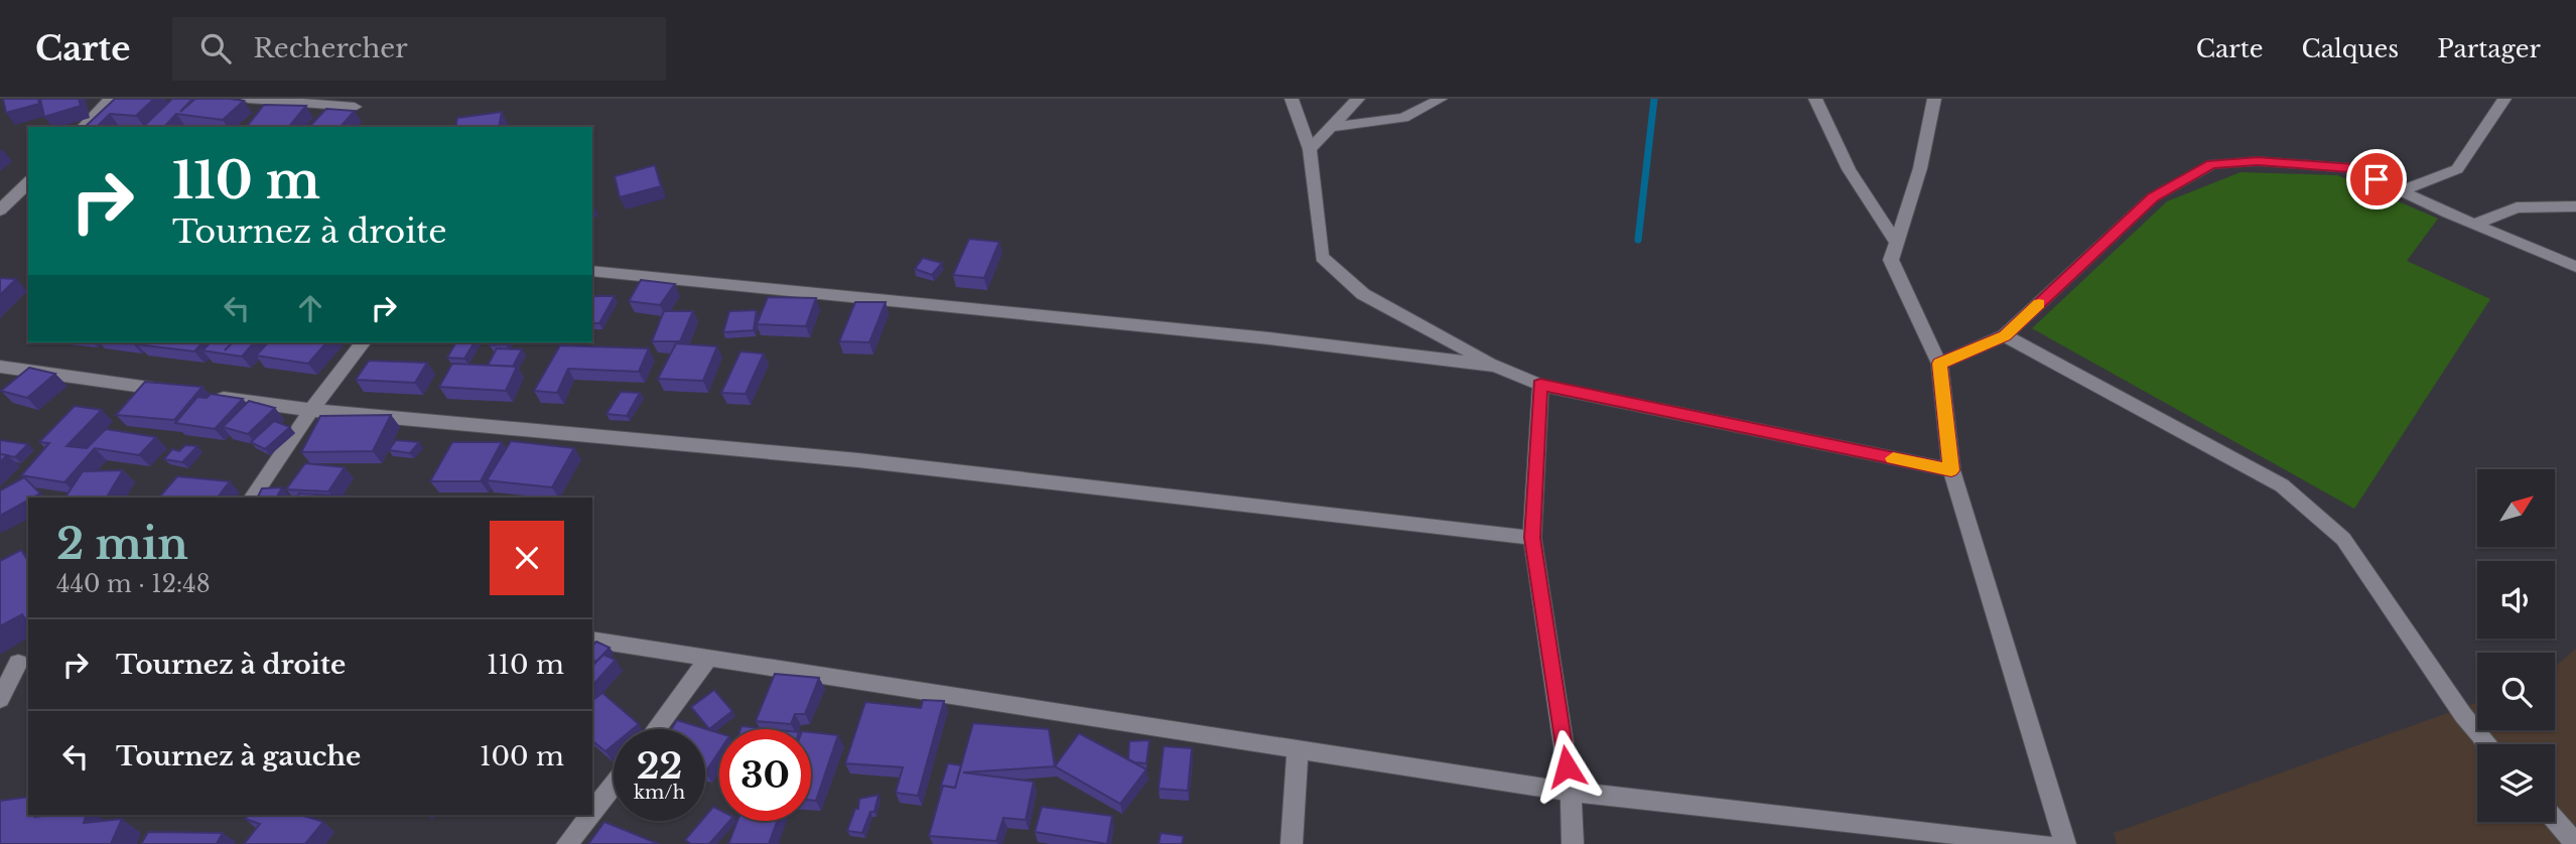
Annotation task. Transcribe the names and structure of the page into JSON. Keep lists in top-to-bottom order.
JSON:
{
  "north": "top right",
  "page": {
    "header": "Carte",
    "search": "Rechercher",
    "nav": ["Carte", "Calques", "Partager"],
    "turn": ["110 m", "Tournez à droite"],
    "heading": ["2 min", "440 m · 12:48"],
    "list": [
      {
        "name": "Tournez à droite",
        "value": "110 m"
      },
      {
        "name": "Tournez à gauche",
        "value": "100 m"
      }
    ],
    "speed": "22 km/h",
    "limit": "30"
  }
}
